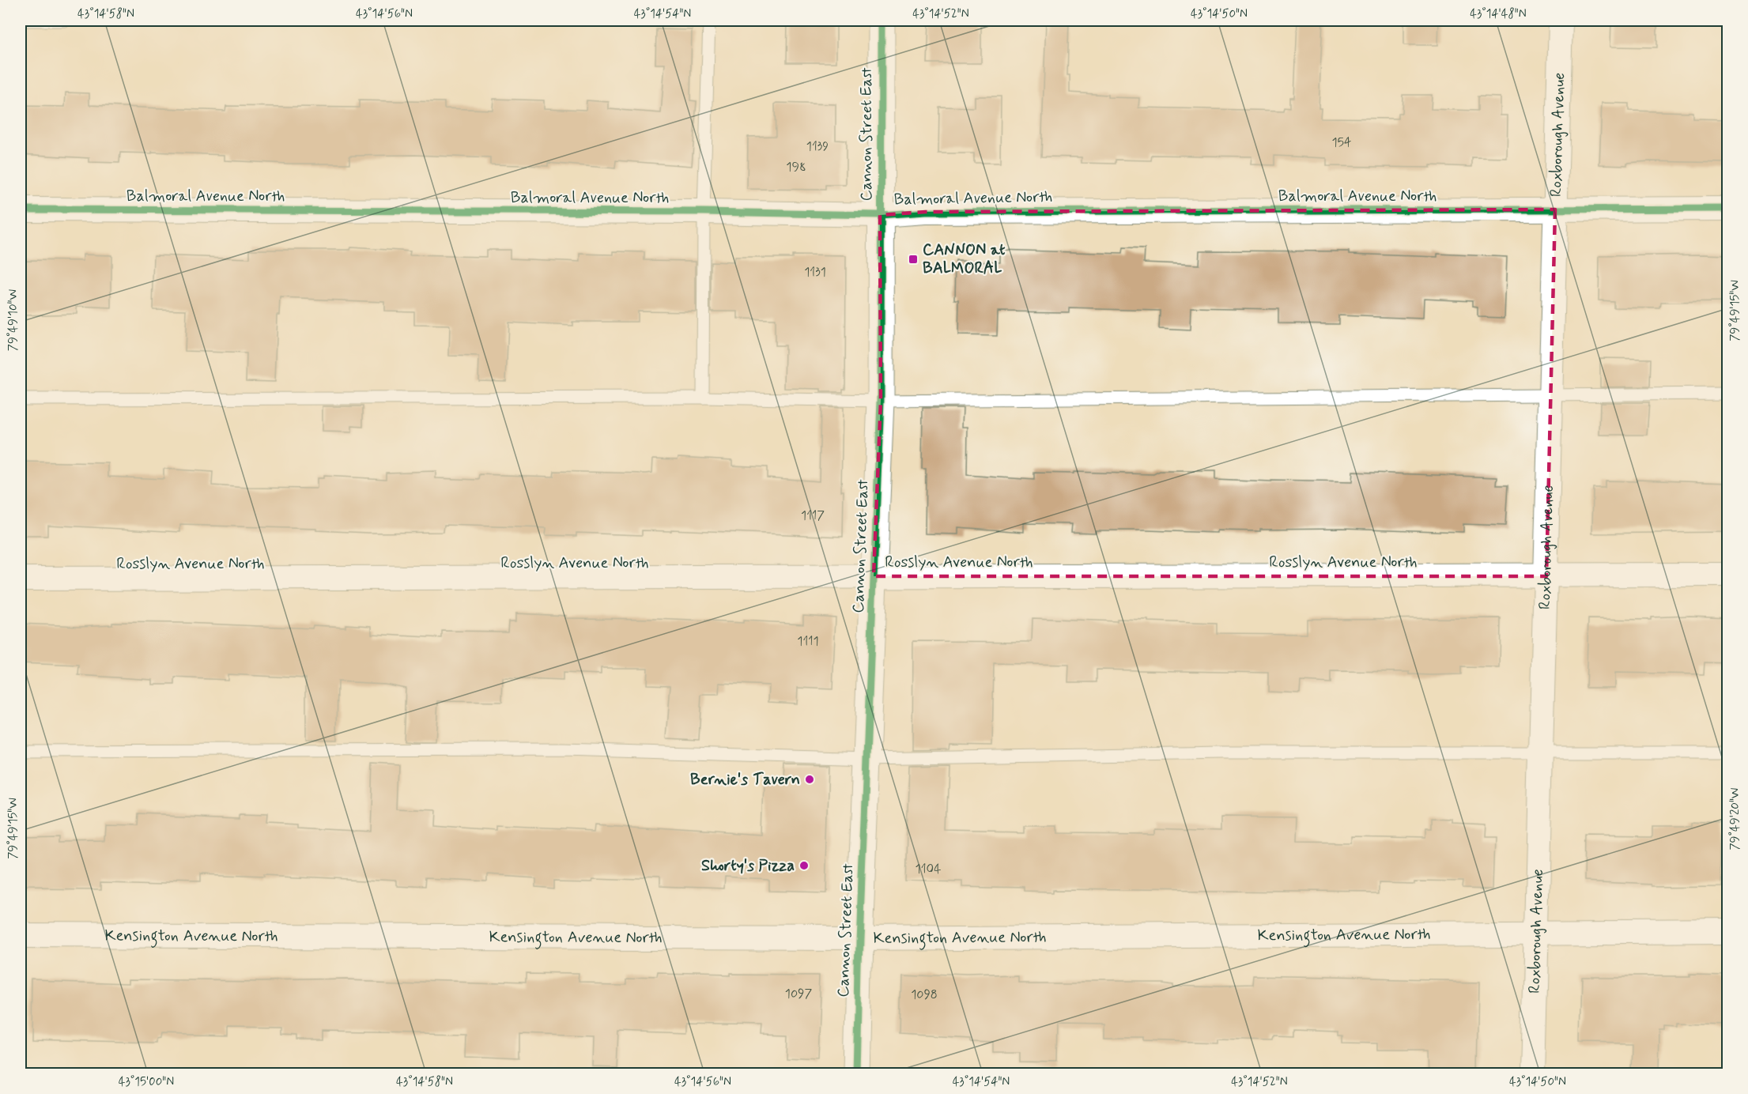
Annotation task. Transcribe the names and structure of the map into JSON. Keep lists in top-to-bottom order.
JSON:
{
  "streets": {
    "main road": ["Cannon Street East"],
    "street": [
      "Roxborough Avenue",
      "Balmoral Avenue North",
      "Rosslyn Avenue North",
      "Kensington Avenue North"
    ]
  },
  "crossings": [
    ["Cannon Street East", "Balmoral Avenue North"],
    ["Cannon Street East", "Rosslyn Avenue North"],
    ["Cannon Street East", "Kensington Avenue North"],
    ["Roxborough Avenue", "Balmoral Avenue North"],
    ["Roxborough Avenue", "Rosslyn Avenue North"],
    ["Roxborough Avenue", "Kensington Avenue North"]
  ],
  "places": {
    "transit": ["CANNON at BALMORAL"],
    "other": ["Bernie's Tavern", "Shorty's Pizza"]
  },
  "house_numbers": [
    "154",
    "1139",
    "198",
    "1131",
    "1117",
    "1111",
    "1104",
    "1097",
    "1098"
  ],
  "coordinates": [
    "43°14'58\"N",
    "43°14'56\"N",
    "43°14'54\"N",
    "43°14'52\"N",
    "43°14'50\"N",
    "43°14'48\"N",
    "79°49'15\"W",
    "79°49'10\"W",
    "79°49'20\"W",
    "43°15'00\"N"
  ]
}
